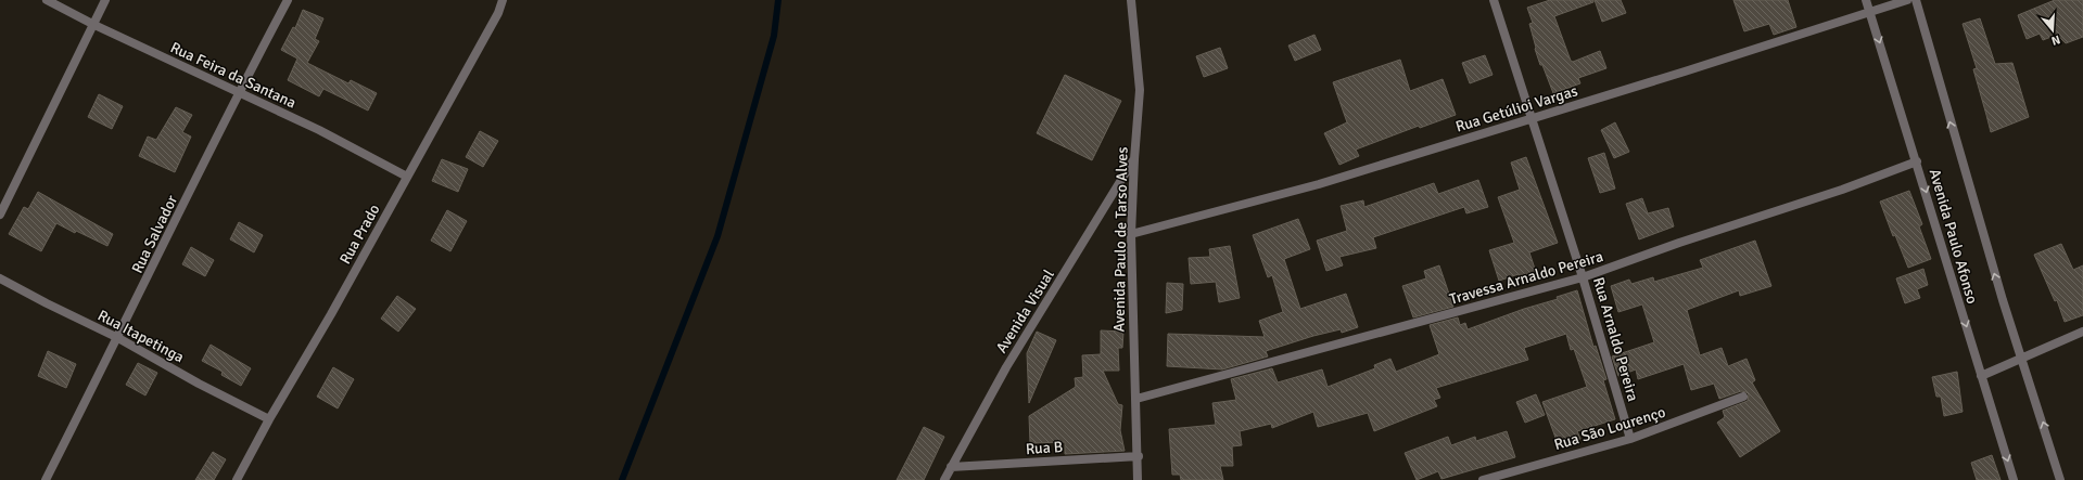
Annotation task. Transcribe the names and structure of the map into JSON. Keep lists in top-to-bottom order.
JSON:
{
  "streets": {
    "street": [
      "Rua Feira da Santana",
      "Rua Getúlioi Vargas",
      "Rua Salvador",
      "Rua Prado",
      "Avenida Paulo Afonso",
      "Avenida Paulo de Tarso Alves",
      "Travessa Arnaldo Pereira",
      "Avenida Visual",
      "Rua Itapetinga",
      "Rua Arnaldo Pereira",
      "Rua São Lourenço",
      "Rua B"
    ]
  },
  "crossings": [
    ["Rua Feira da Santana", "Rua Salvador"],
    ["Rua Feira da Santana", "Rua Prado"],
    ["Rua Getúlioi Vargas", "Avenida Paulo Afonso"],
    ["Rua Getúlioi Vargas", "Avenida Paulo de Tarso Alves"],
    ["Rua Getúlioi Vargas", "Rua Arnaldo Pereira"],
    ["Rua Salvador", "Rua Itapetinga"],
    ["Rua Prado", "Rua Itapetinga"],
    ["Avenida Paulo Afonso", "Travessa Arnaldo Pereira"],
    ["Avenida Paulo de Tarso Alves", "Travessa Arnaldo Pereira"],
    ["Avenida Paulo de Tarso Alves", "Avenida Visual"],
    ["Avenida Paulo de Tarso Alves", "Rua B"],
    ["Travessa Arnaldo Pereira", "Rua Arnaldo Pereira"],
    ["Avenida Visual", "Rua B"],
    ["Rua Arnaldo Pereira", "Rua São Lourenço"]
  ],
  "north": "bottom"
}
